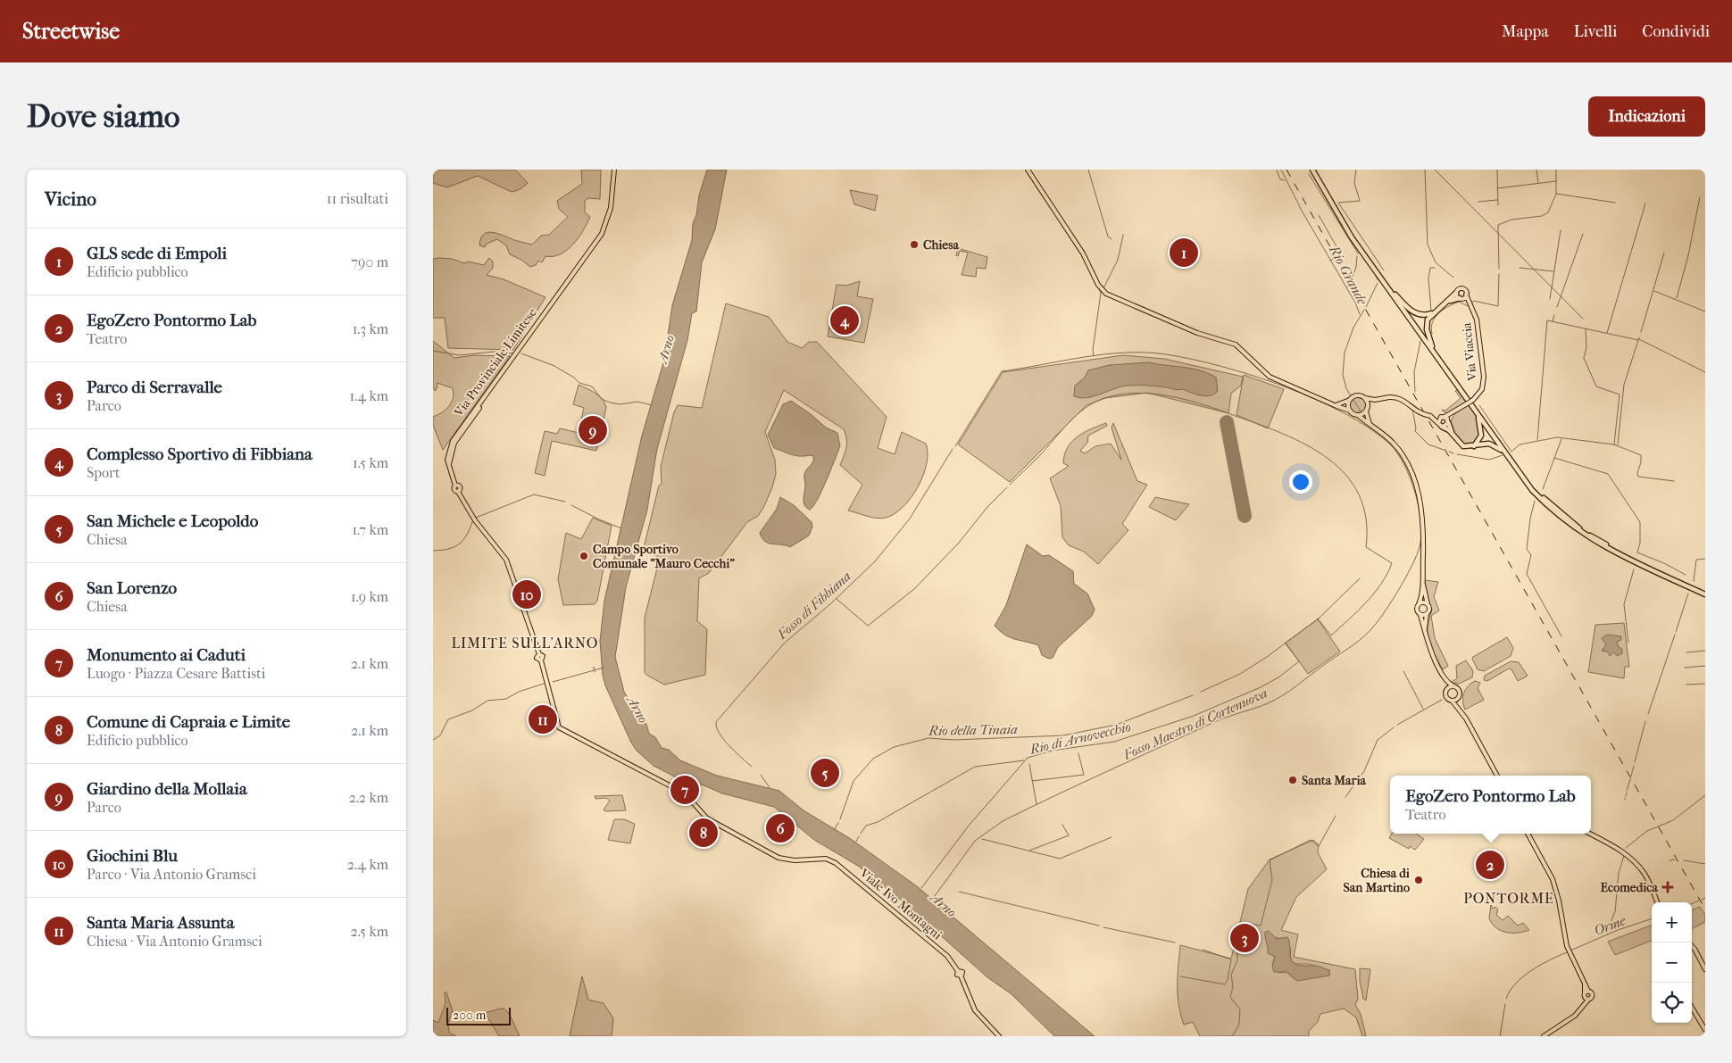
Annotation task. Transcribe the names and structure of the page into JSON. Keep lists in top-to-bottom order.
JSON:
{
  "streets": {
    "main road": ["Via Viaccia", "Via Provinciale Limitese", "Viale Ivo Montagni"]
  },
  "crossings": [
    ["Via Provinciale Limitese", "Viale Ivo Montagni"]
  ],
  "districts": ["LIMITE SULL'ARNO", "PONTORME"],
  "water": [
    "Rio Grande",
    "Arno",
    "Fosso di Fibbiana",
    "Fosso Maestro di Cortenuova",
    "Rio della Tinaia",
    "Rio di Arnovecchio",
    "Orme"
  ],
  "places": {
    "other": [
      "Chiesa",
      "Campo Sportivo Comunale \"Mauro Cecchi\"",
      "Santa Maria",
      "Chiesa di San Martino"
    ],
    "health": ["Ecomedica"]
  },
  "scale_bar": "200 m",
  "page": {
    "header": "Streetwise",
    "nav": ["Mappa", "Livelli", "Condividi"],
    "buttons": "Indicazioni",
    "title": "Dove siamo",
    "heading": ["Vicino", "11 risultati"],
    "list": [
      {
        "mark": "1",
        "name": "GLS sede di Empoli",
        "note": "Edificio pubblico",
        "value": "790 m"
      },
      {
        "mark": "2",
        "name": "EgoZero Pontormo Lab",
        "note": "Teatro",
        "value": "1.3 km"
      },
      {
        "mark": "3",
        "name": "Parco di Serravalle",
        "note": "Parco",
        "value": "1.4 km"
      },
      {
        "mark": "4",
        "name": "Complesso Sportivo di Fibbiana",
        "note": "Sport",
        "value": "1.5 km"
      },
      {
        "mark": "5",
        "name": "San Michele e Leopoldo",
        "note": "Chiesa",
        "value": "1.7 km"
      },
      {
        "mark": "6",
        "name": "San Lorenzo",
        "note": "Chiesa",
        "value": "1.9 km"
      },
      {
        "mark": "7",
        "name": "Monumento ai Caduti",
        "note": "Luogo · Piazza Cesare Battisti",
        "value": "2.1 km"
      },
      {
        "mark": "8",
        "name": "Comune di Capraia e Limite",
        "note": "Edificio pubblico",
        "value": "2.1 km"
      },
      {
        "mark": "9",
        "name": "Giardino della Mollaia",
        "note": "Parco",
        "value": "2.2 km"
      },
      {
        "mark": "10",
        "name": "Giochini Blu",
        "note": "Parco · Via Antonio Gramsci",
        "value": "2.4 km"
      },
      {
        "mark": "11",
        "name": "Santa Maria Assunta",
        "note": "Chiesa · Via Antonio Gramsci",
        "value": "2.5 km"
      }
    ],
    "pins": [
      "1",
      "4",
      "9",
      "10",
      "11",
      "5",
      "7",
      "6",
      "8",
      "2",
      "3"
    ],
    "popup": ["EgoZero Pontormo Lab", "Teatro"],
    "map_buttons": ["+", "−"],
    "scale": "200 m"
  }
}
